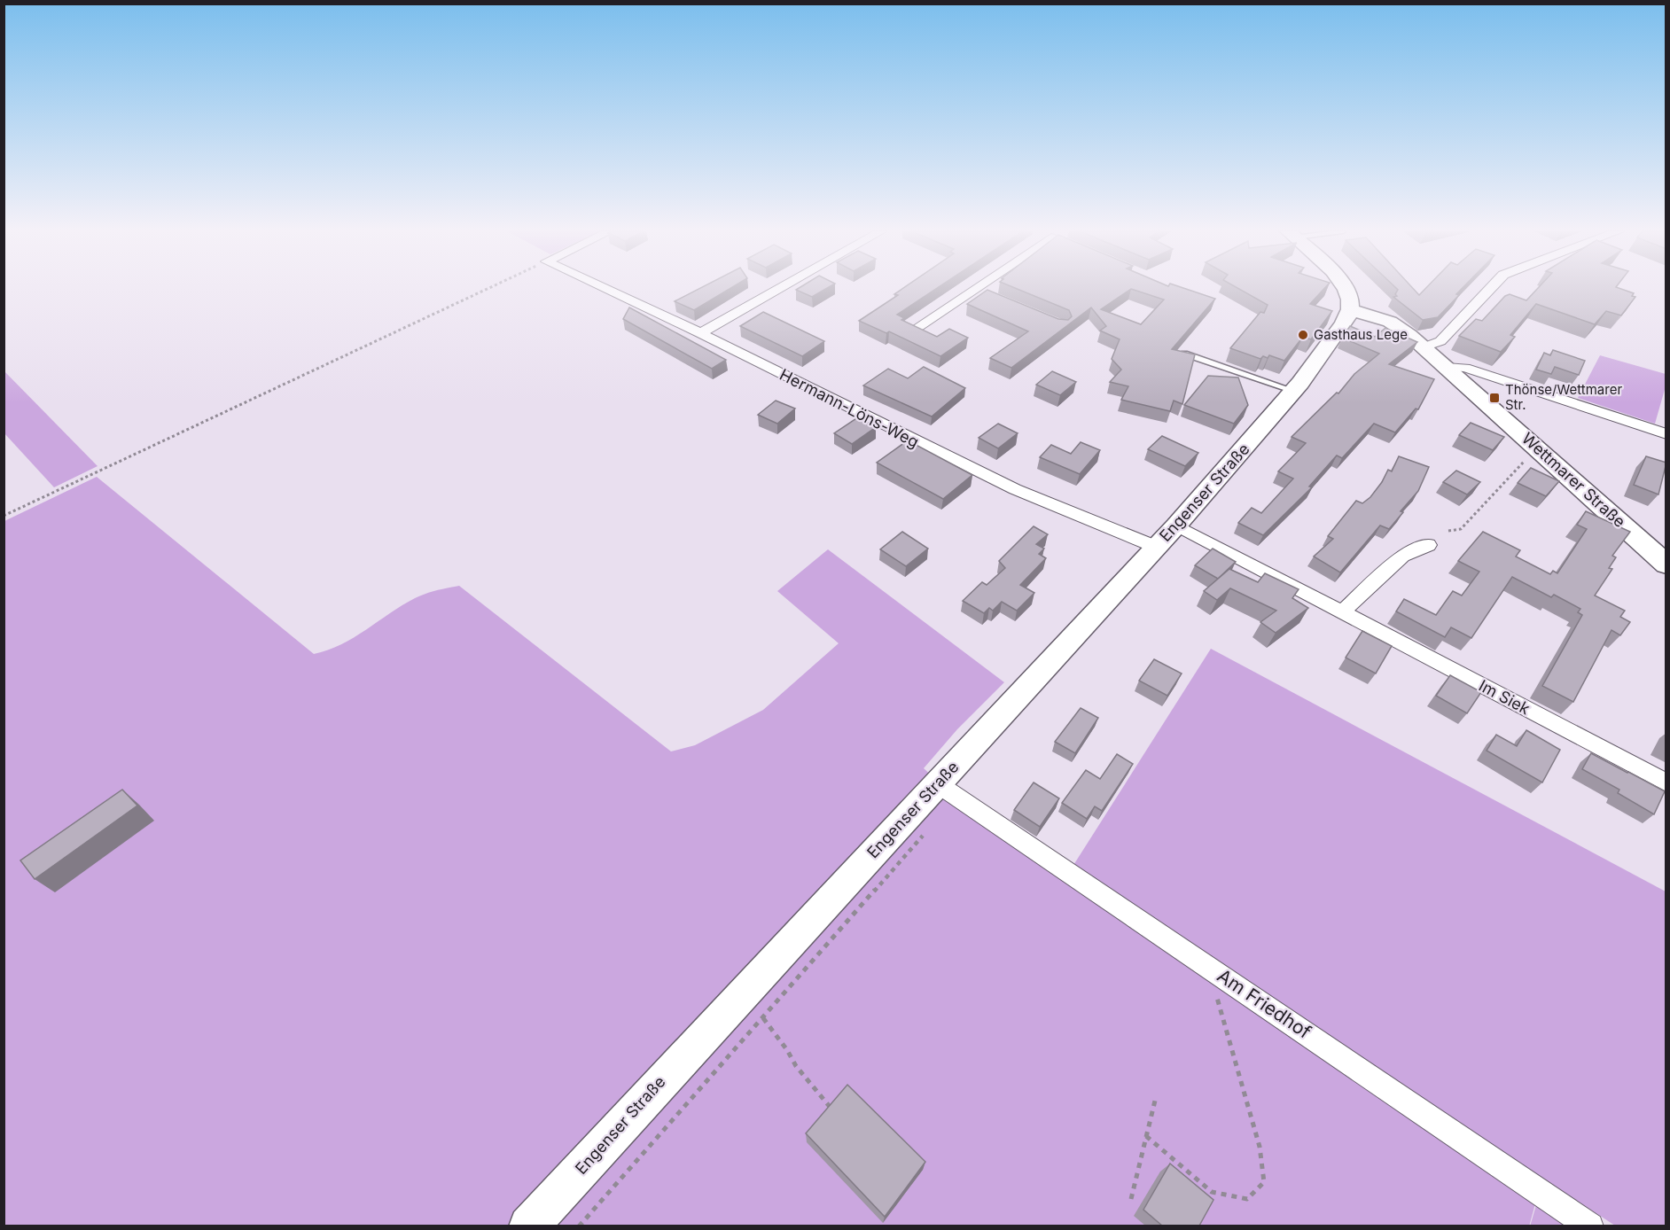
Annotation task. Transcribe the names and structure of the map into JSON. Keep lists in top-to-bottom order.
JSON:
{
  "streets": {
    "street": [
      "Hermann-Löns-Weg",
      "Wettmarer Straße",
      "Engenser Straße",
      "Im Siek",
      "Am Friedhof"
    ]
  },
  "crossings": [
    ["Hermann-Löns-Weg", "Engenser Straße"],
    ["Wettmarer Straße", "Engenser Straße"],
    ["Engenser Straße", "Im Siek"],
    ["Engenser Straße", "Am Friedhof"]
  ],
  "places": {
    "other": ["Gasthaus Lege"],
    "transit": ["Thönse/Wettmarer Str."]
  }
}
